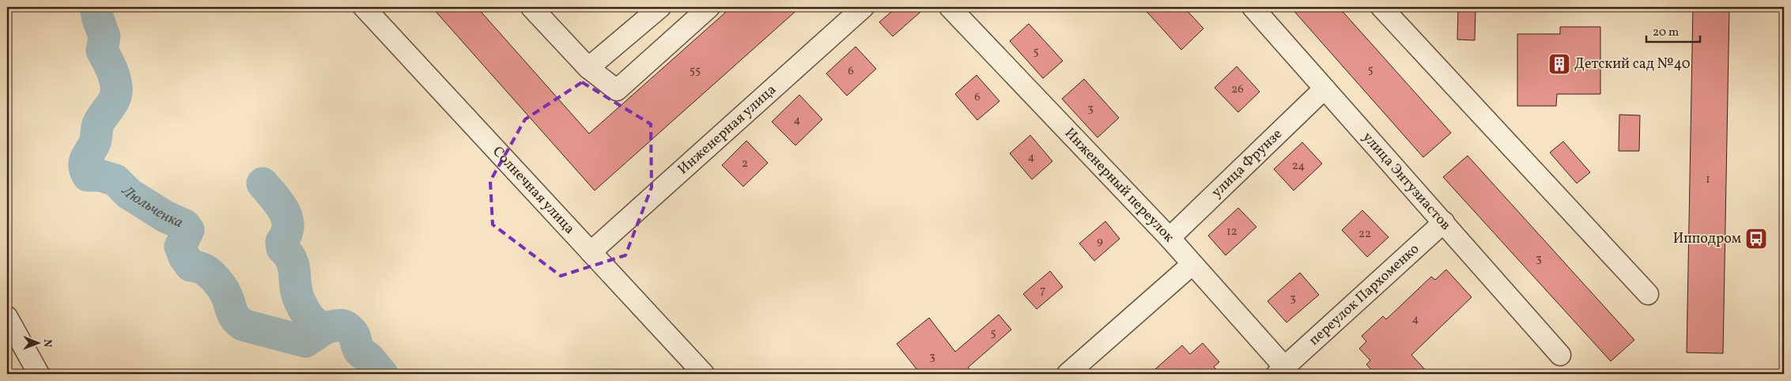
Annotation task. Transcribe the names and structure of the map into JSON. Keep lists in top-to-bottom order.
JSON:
{
  "streets": {
    "street": [
      "Инженерная улица",
      "улица Фрунзе",
      "улица Энтузиастов",
      "Инженерный переулок",
      "Солнечная улица",
      "переулок Пархоменко"
    ]
  },
  "crossings": [
    ["Инженерная улица", "Солнечная улица"],
    ["улица Фрунзе", "улица Энтузиастов"],
    ["улица Фрунзе", "Инженерный переулок"],
    ["улица Энтузиастов", "переулок Пархоменко"],
    ["Инженерный переулок", "переулок Пархоменко"]
  ],
  "water": ["Люльченка"],
  "places": {
    "building": ["Детский сад №40"],
    "bus stop": ["Ипподром"]
  },
  "house_numbers": [
    "5",
    "5",
    "55",
    "6",
    "26",
    "6",
    "3",
    "4",
    "4",
    "2",
    "24",
    "1",
    "12",
    "22",
    "9",
    "3",
    "7",
    "3",
    "4",
    "5",
    "3"
  ],
  "scale_bar": "20 m",
  "north": "right"
}
